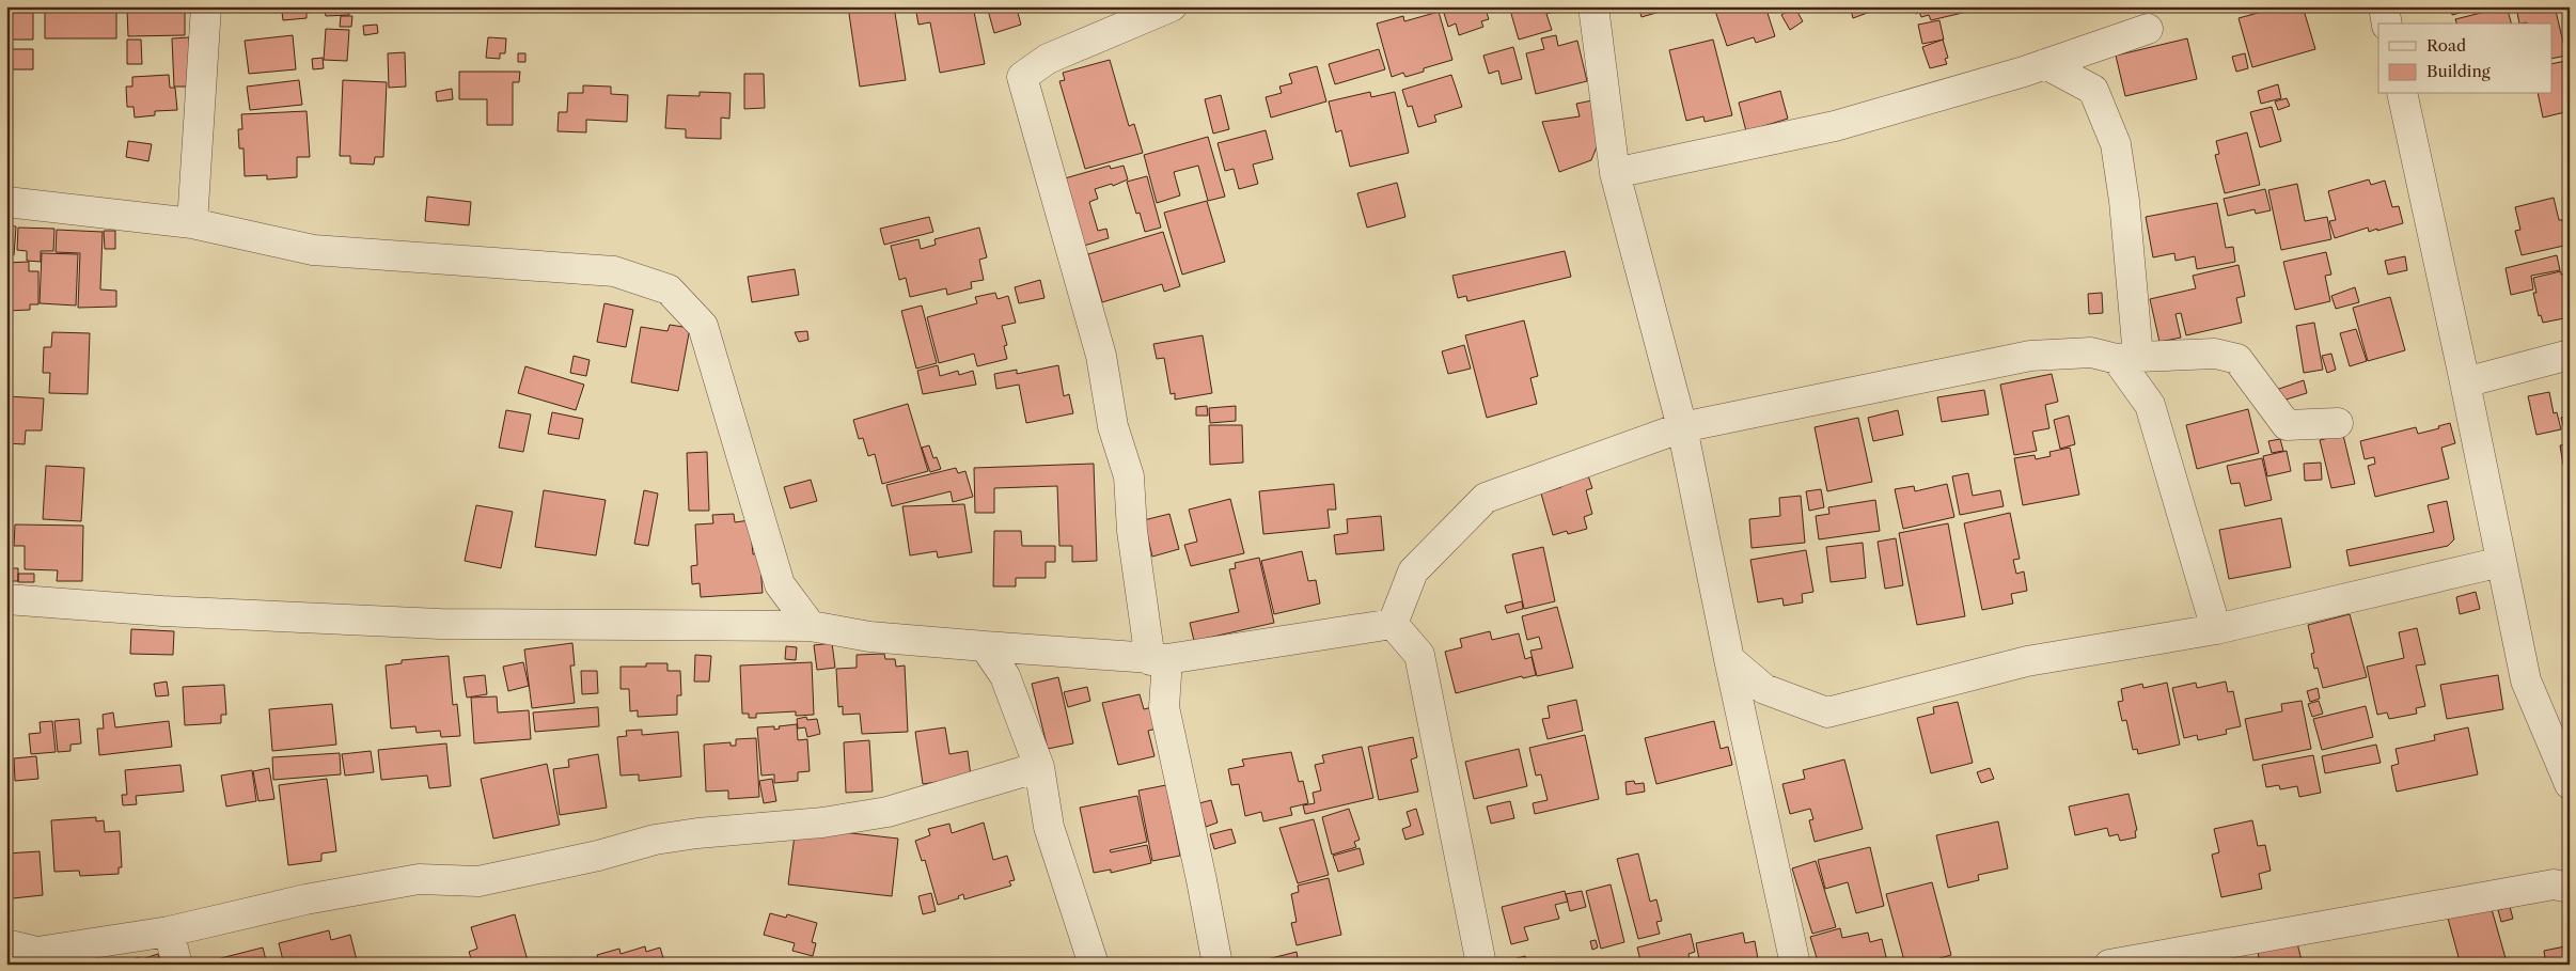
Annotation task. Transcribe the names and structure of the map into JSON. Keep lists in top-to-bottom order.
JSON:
{
  "legend": ["Road", "Building"]
}
